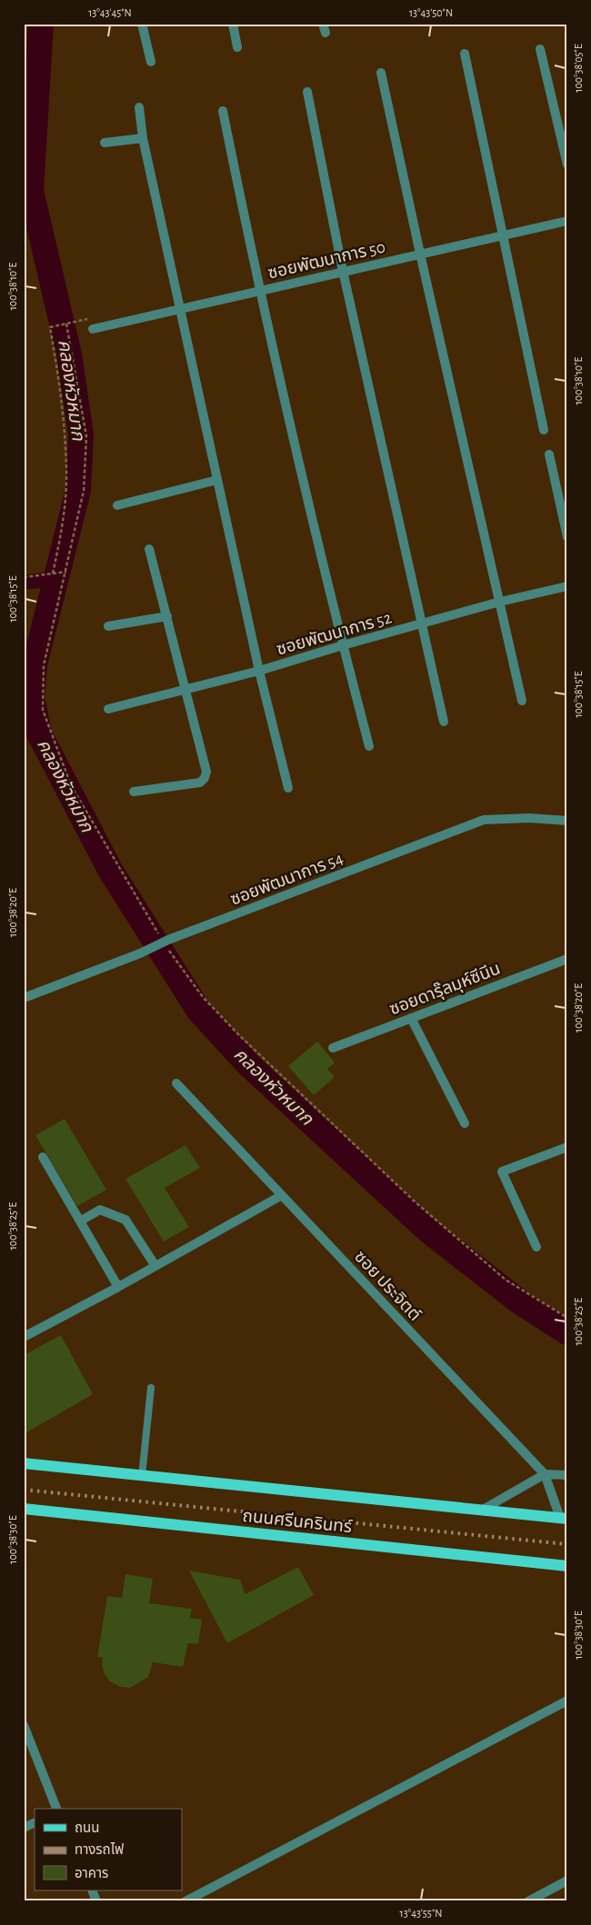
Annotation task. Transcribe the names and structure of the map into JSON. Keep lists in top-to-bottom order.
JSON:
{
  "streets": {
    "main road": ["ถนนศรีนครินทร์"],
    "street": [
      "ซอยพัฒนาการ 50",
      "ซอยพัฒนาการ 52",
      "ซอยพัฒนาการ 54",
      "ซอยดารุ๊ลมุห์ซีนีน",
      "ซอย ประจิตต์"
    ]
  },
  "crossings": [
    ["ซอย ประจิตต์", "ถนนศรีนครินทร์"]
  ],
  "water": ["คลองหัวหมาก"],
  "legend": ["ถนน", "ทางรถไฟ", "อาคาร"],
  "coordinates": [
    "13°43'45\"N",
    "13°43'50\"N",
    "100°38'05\"E",
    "100°38'10\"E",
    "100°38'15\"E",
    "100°38'20\"E",
    "100°38'25\"E",
    "100°38'30\"E",
    "13°43'55\"N"
  ]
}
